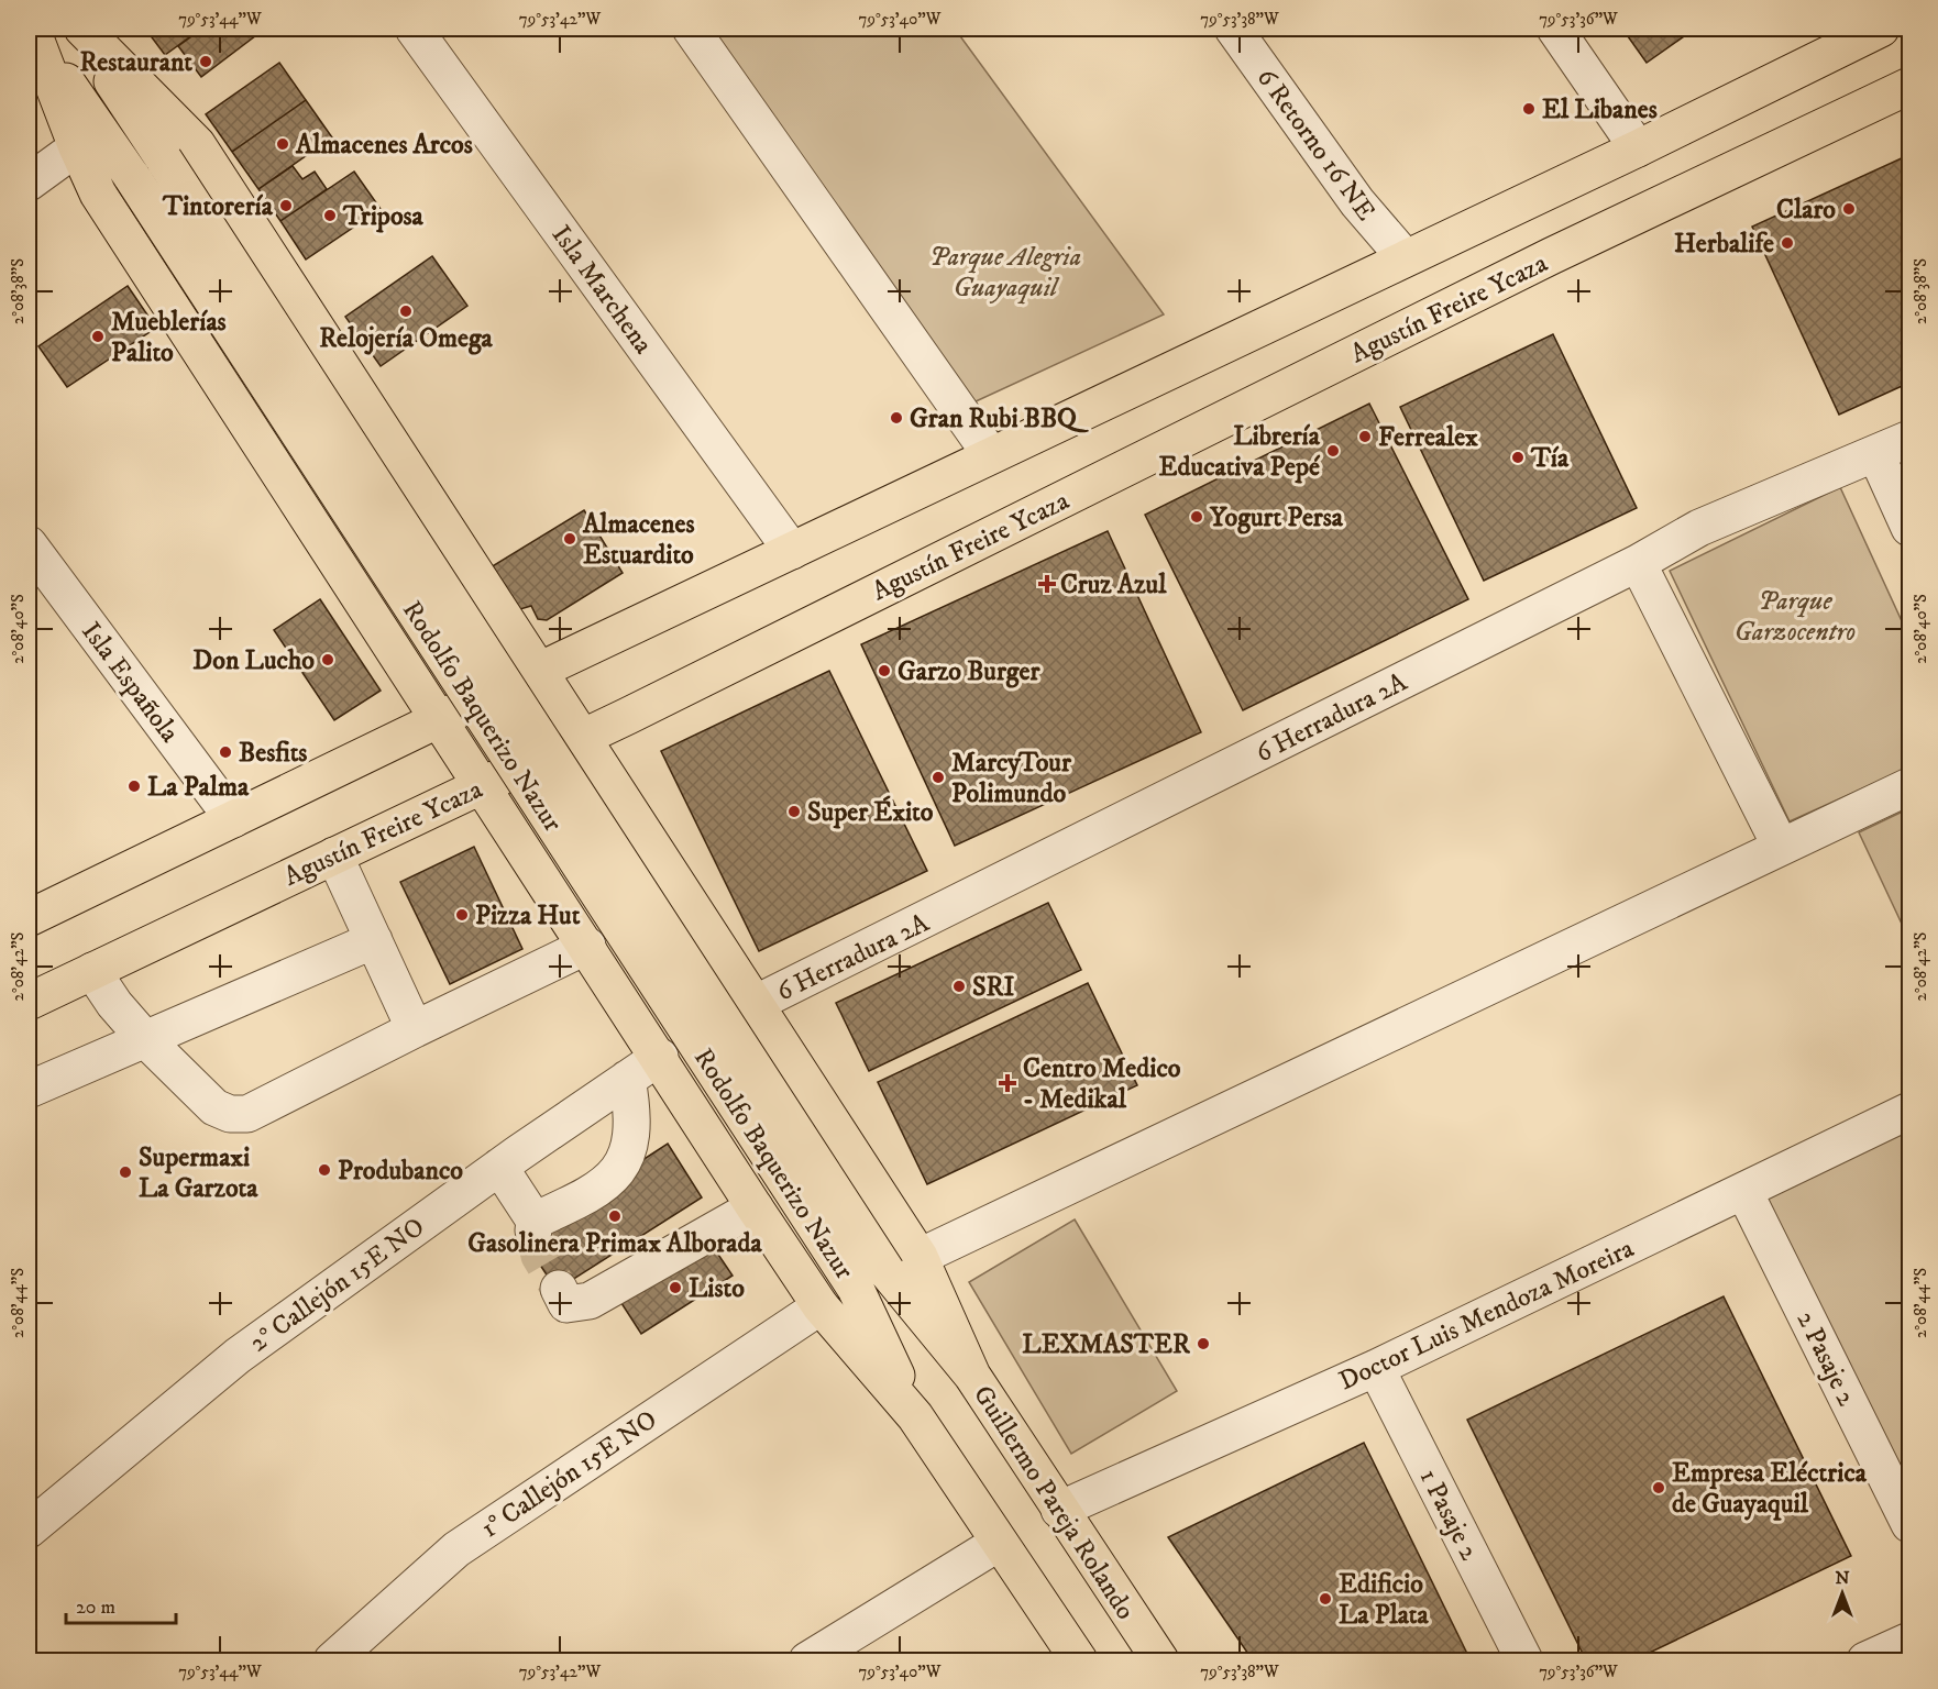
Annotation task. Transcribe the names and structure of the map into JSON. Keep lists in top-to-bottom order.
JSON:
{
  "streets": {
    "main road": ["Agustín Freire Ycaza", "Rodolfo Baquerizo Nazur", "Guillermo Pareja Rolando"],
    "street": [
      "6 Retorno 16 NE",
      "Isla Marchena",
      "Isla Española",
      "6 Herradura 2A",
      "2° Callejón 15E NO",
      "Doctor Luis Mendoza Moreira",
      "2 Pasaje 2",
      "1° Callejón 15E NO",
      "1 Pasaje 2"
    ]
  },
  "crossings": [
    ["Rodolfo Baquerizo Nazur", "Guillermo Pareja Rolando"],
    ["Doctor Luis Mendoza Moreira", "2 Pasaje 2"],
    ["Doctor Luis Mendoza Moreira", "Guillermo Pareja Rolando"],
    ["Doctor Luis Mendoza Moreira", "1 Pasaje 2"]
  ],
  "parks": ["Parque Alegria Guayaquil", "Parque Garzocentro"],
  "places": {
    "other": [
      "Restaurant",
      "El Libanes",
      "Almacenes Arcos",
      "Tintorería",
      "Claro",
      "Triposa",
      "Herbalife",
      "Relojería Omega",
      "Mueblerías Palito",
      "Gran Rubi BBQ",
      "Ferrealex",
      "Librería Educativa Pepé",
      "Tía",
      "Yogurt Persa",
      "Almacenes Estuardito",
      "Don Lucho",
      "Garzo Burger",
      "Besfits",
      "MarcyTour Polimundo",
      "La Palma",
      "Super Éxito",
      "Pizza Hut",
      "SRI",
      "Produbanco",
      "Supermaxi La Garzota",
      "Gasolinera Primax Alborada",
      "Listo",
      "LEXMASTER",
      "Empresa Eléctrica de Guayaquil",
      "Edificio La Plata"
    ],
    "health": ["Cruz Azul", "Centro Medico - Medikal"]
  },
  "scale_bar": "20 m",
  "north": "top",
  "coordinates": [
    "79°53'44\"W",
    "79°53'42\"W",
    "79°53'40\"W",
    "79°53'38\"W",
    "79°53'36\"W",
    "2°08'38\"S",
    "2°08'40\"S",
    "2°08'42\"S",
    "2°08'44\"S"
  ]
}
